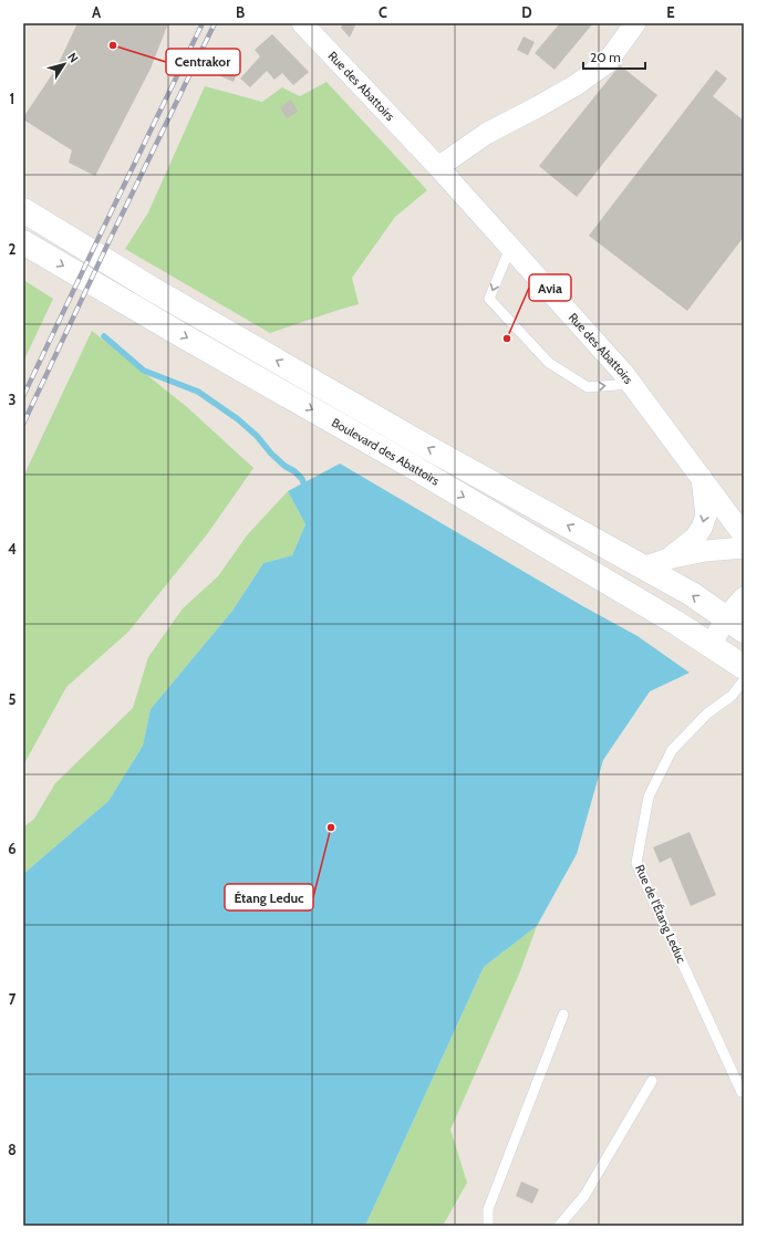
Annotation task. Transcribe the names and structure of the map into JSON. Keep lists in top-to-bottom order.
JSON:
{
  "streets": {
    "street": ["Rue des Abattoirs", "Boulevard des Abattoirs"],
    "lane": ["Rue de l'Étang Leduc"]
  },
  "places": ["Centrakor", "Avia", "Étang Leduc"],
  "scale_bar": "20 m",
  "north": "top right",
  "grid": {
    "columns": [
      "A",
      "B",
      "C",
      "D",
      "E"
    ],
    "rows": [
      "1",
      "2",
      "3",
      "4",
      "5",
      "6",
      "7",
      "8"
    ]
  }
}
